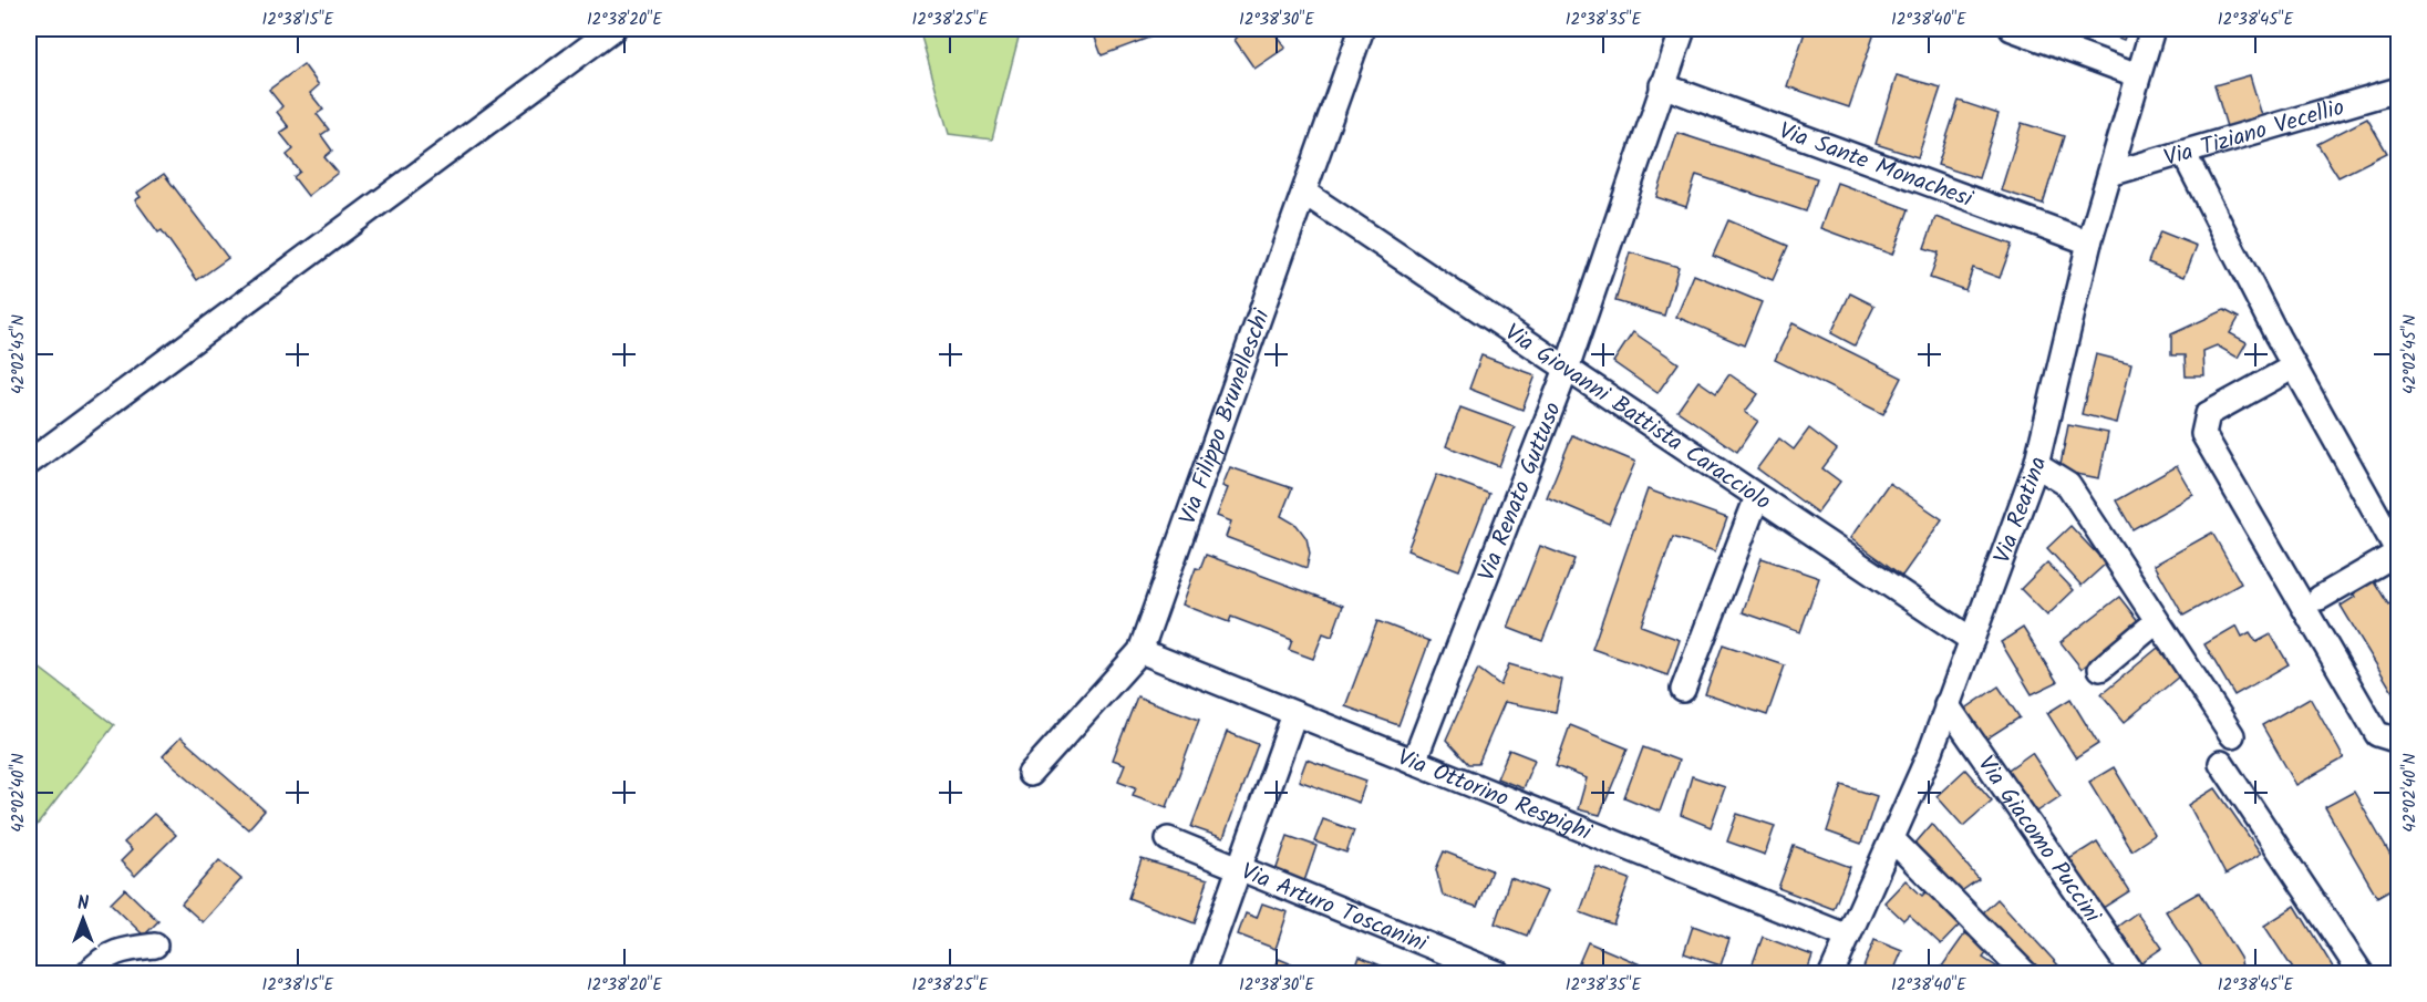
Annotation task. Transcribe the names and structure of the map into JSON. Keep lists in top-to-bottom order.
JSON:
{
  "streets": {
    "street": [
      "Via Tiziano Vecellio",
      "Via Sante Monachesi",
      "Via Filippo Brunelleschi",
      "Via Giovanni Battista Caracciolo",
      "Via Renato Guttuso",
      "Via Reatina",
      "Via Ottorino Respighi",
      "Via Giacomo Puccini",
      "Via Arturo Toscanini"
    ]
  },
  "crossings": [
    ["Via Tiziano Vecellio", "Via Reatina"],
    ["Via Sante Monachesi", "Via Renato Guttuso"],
    ["Via Sante Monachesi", "Via Reatina"],
    ["Via Filippo Brunelleschi", "Via Giovanni Battista Caracciolo"],
    ["Via Filippo Brunelleschi", "Via Ottorino Respighi"],
    ["Via Giovanni Battista Caracciolo", "Via Renato Guttuso"],
    ["Via Giovanni Battista Caracciolo", "Via Reatina"],
    ["Via Renato Guttuso", "Via Ottorino Respighi"],
    ["Via Reatina", "Via Ottorino Respighi"],
    ["Via Reatina", "Via Giacomo Puccini"]
  ],
  "north": "top",
  "coordinates": [
    "12°38'15\"E",
    "12°38'20\"E",
    "12°38'25\"E",
    "12°38'30\"E",
    "12°38'35\"E",
    "12°38'40\"E",
    "12°38'45\"E",
    "42°02'45\"N",
    "42°02'40\"N"
  ]
}
